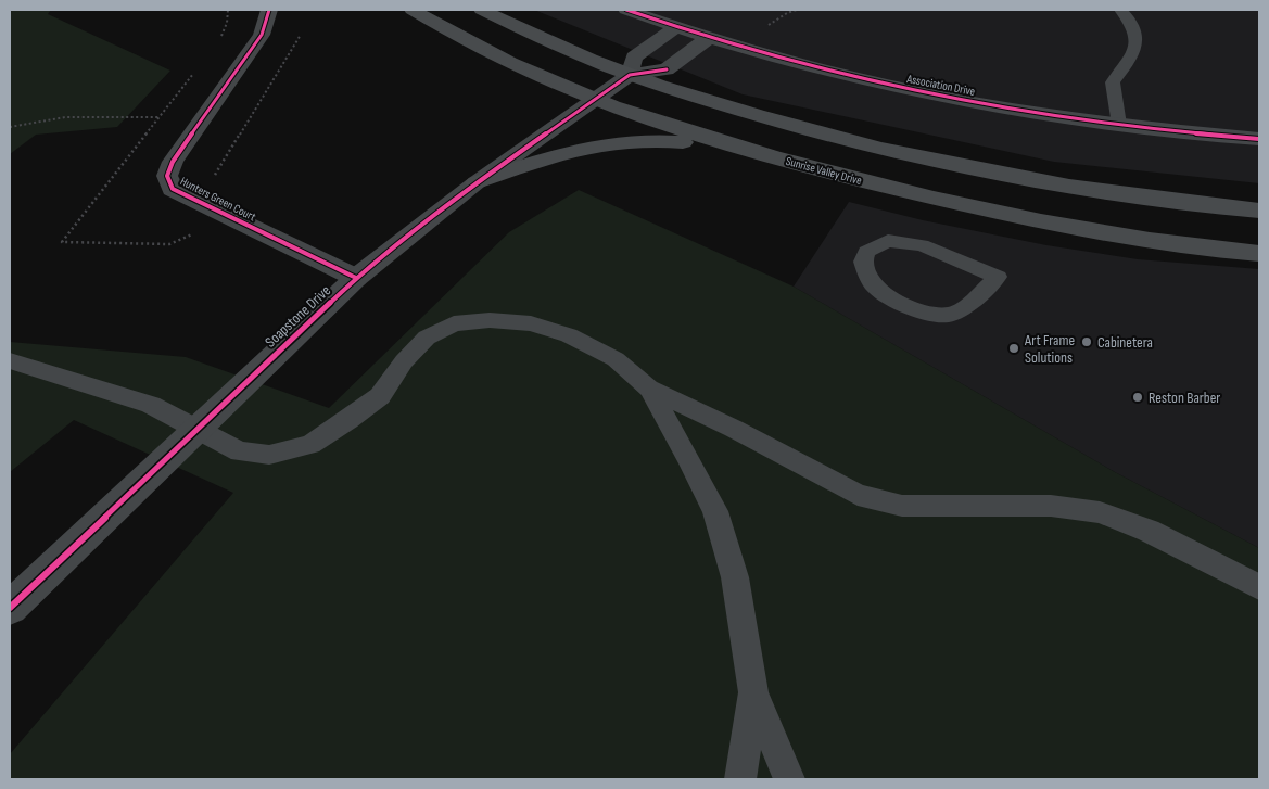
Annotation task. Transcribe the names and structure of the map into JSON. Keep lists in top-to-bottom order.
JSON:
{
  "streets": {
    "main road": ["Sunrise Valley Drive"],
    "street": ["Association Drive", "Hunters Green Court", "Soapstone Drive"]
  },
  "crossings": [
    ["Sunrise Valley Drive", "Soapstone Drive"],
    ["Hunters Green Court", "Soapstone Drive"]
  ],
  "places": ["Cabinetera", "Art Frame Solutions", "Reston Barber"]
}
